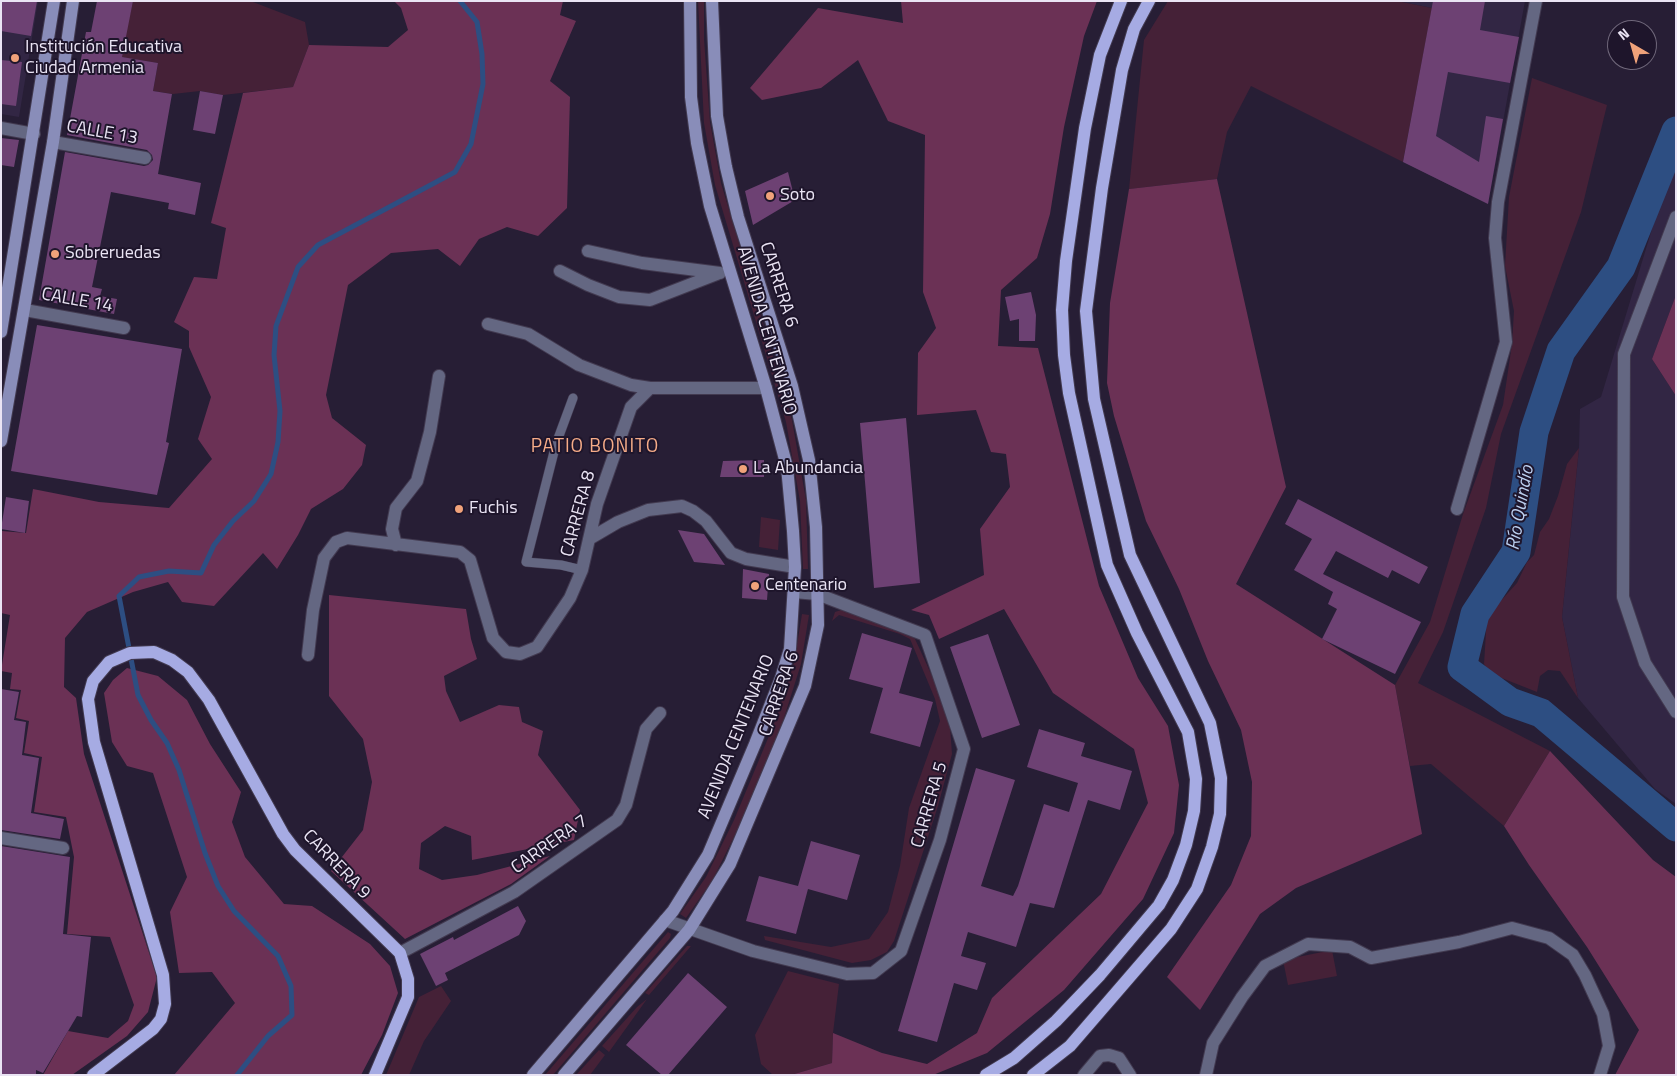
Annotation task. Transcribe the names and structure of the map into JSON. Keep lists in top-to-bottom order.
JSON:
{
  "streets": {
    "main road": ["CARRERA 6", "AVENIDA CENTENARIO", "CARRERA 9"],
    "street": [
      "CALLE 13",
      "CALLE 14",
      "CARRERA 8",
      "CARRERA 5",
      "CARRERA 7"
    ]
  },
  "crossings": [
    ["CARRERA 6", "CARRERA 5"],
    ["CARRERA 7", "CARRERA 9"]
  ],
  "districts": ["PATIO BONITO"],
  "water": ["Río Quindío"],
  "places": [
    "Institución Educativa Ciudad Armenia",
    "Soto",
    "Sobreruedas",
    "La Abundancia",
    "Fuchis",
    "Centenario"
  ],
  "north": "top left"
}
